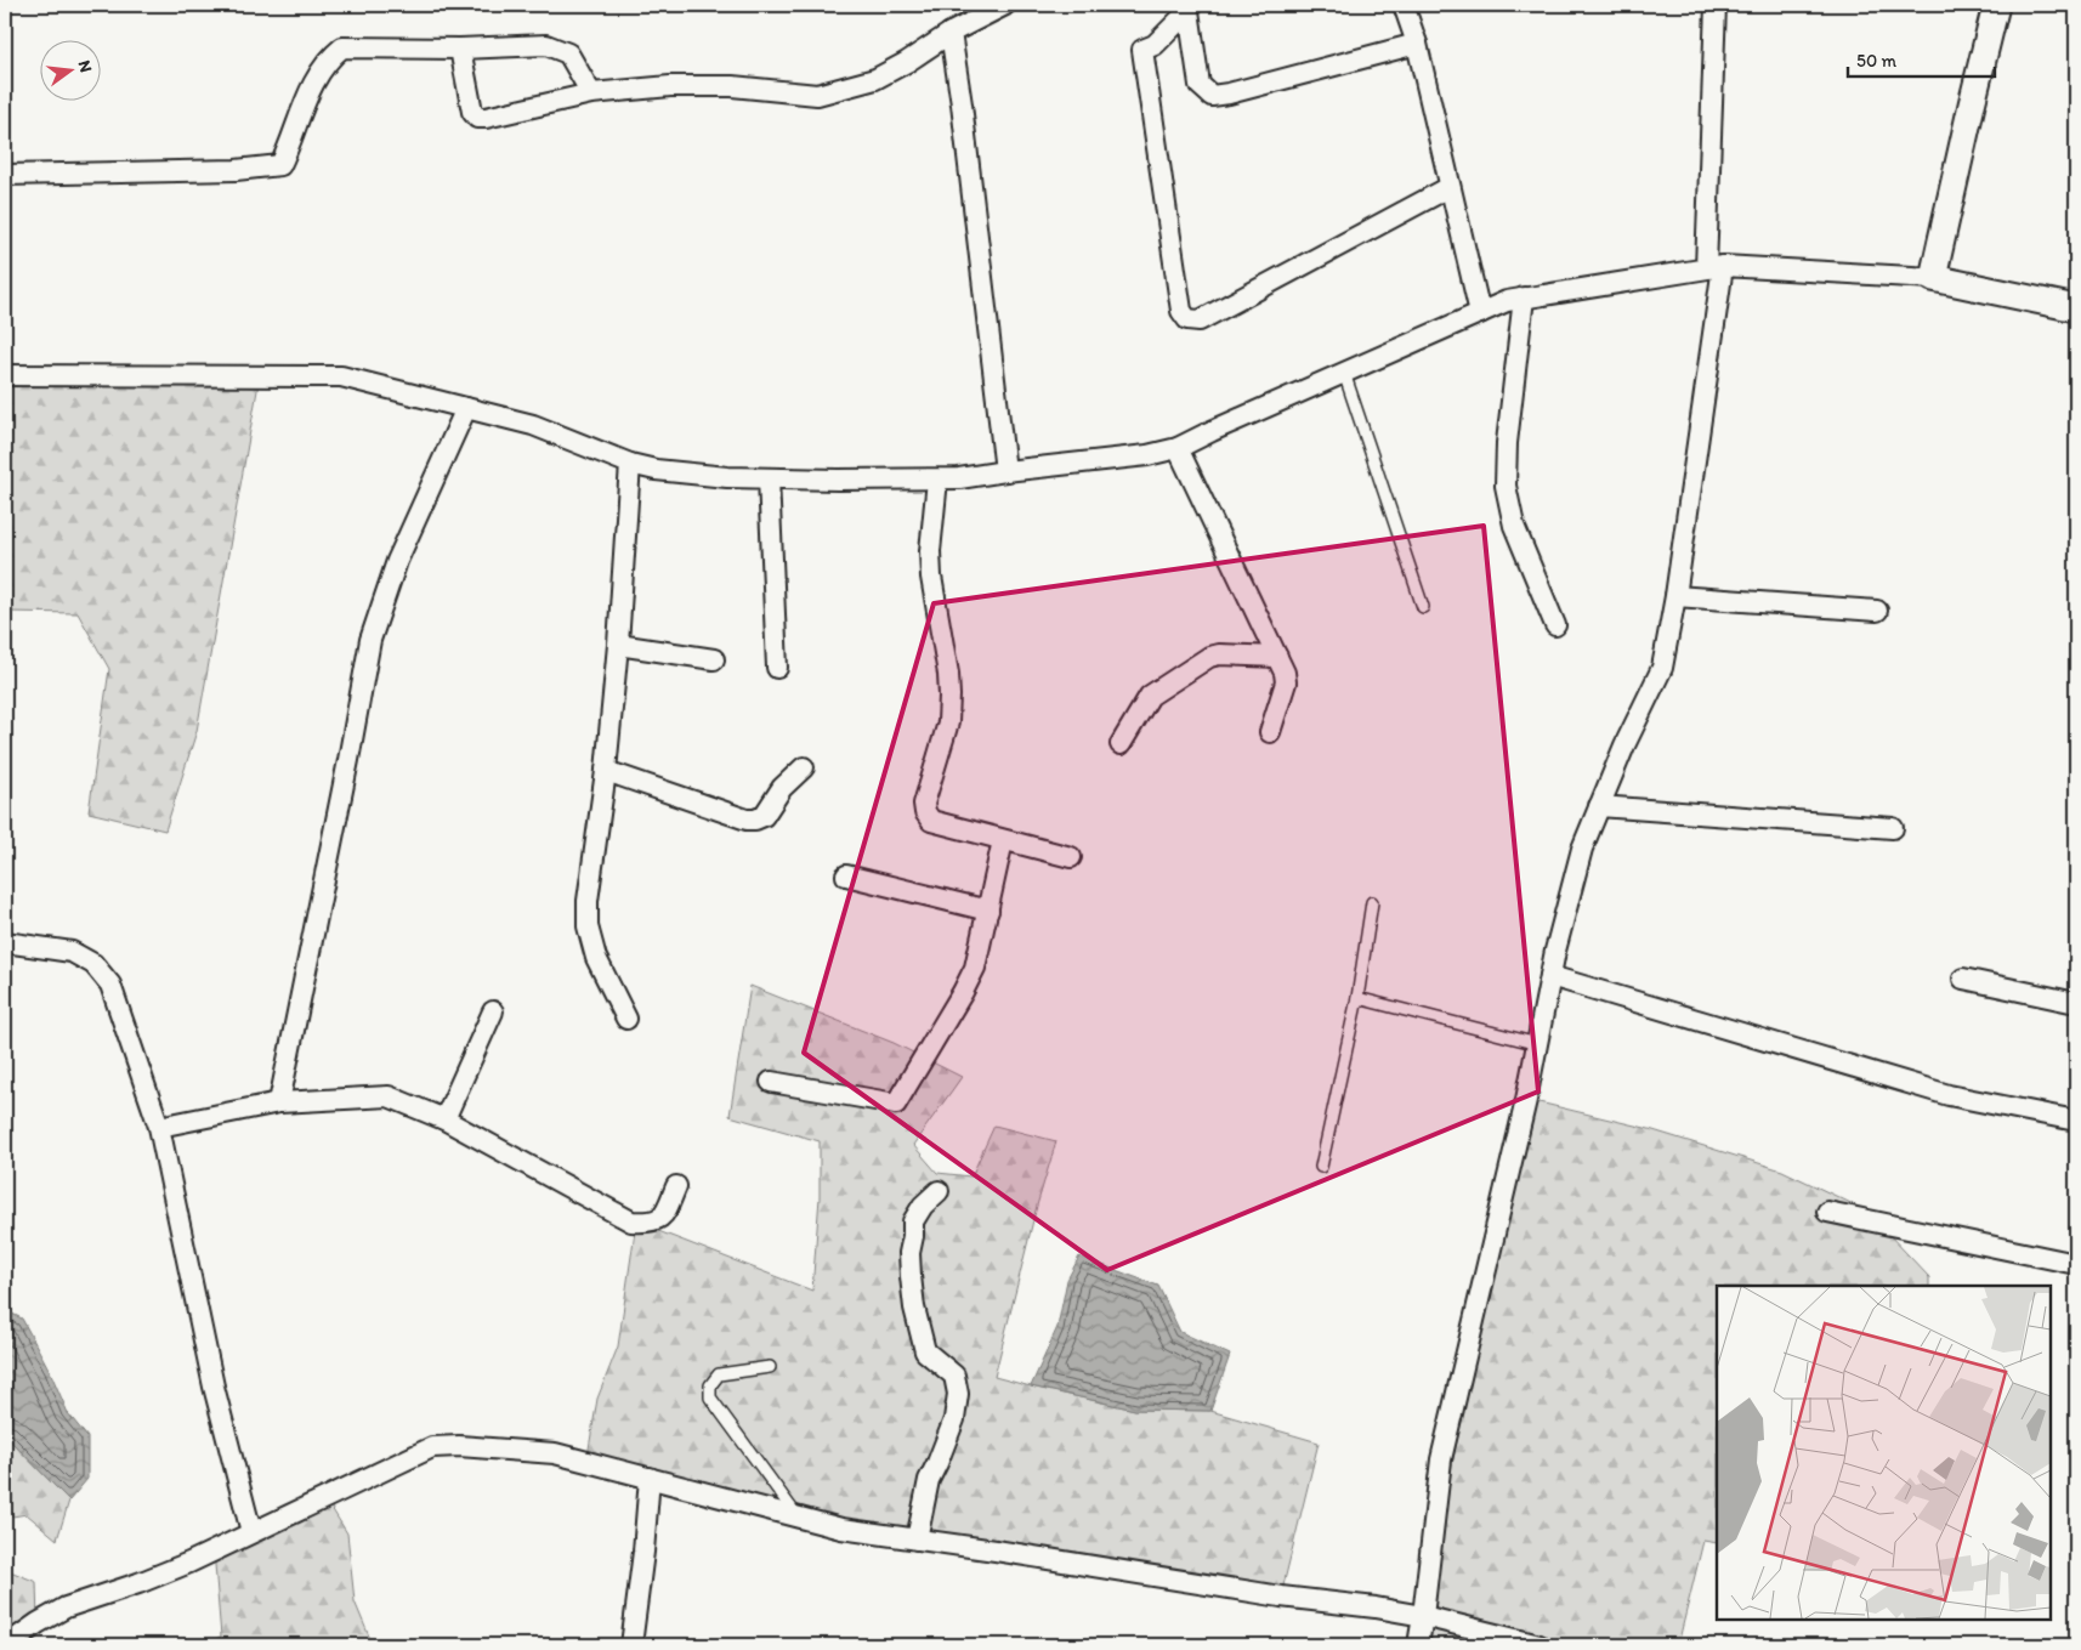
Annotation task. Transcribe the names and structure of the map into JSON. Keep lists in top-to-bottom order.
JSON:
{
  "scale_bar": "50 m",
  "north": "right"
}
